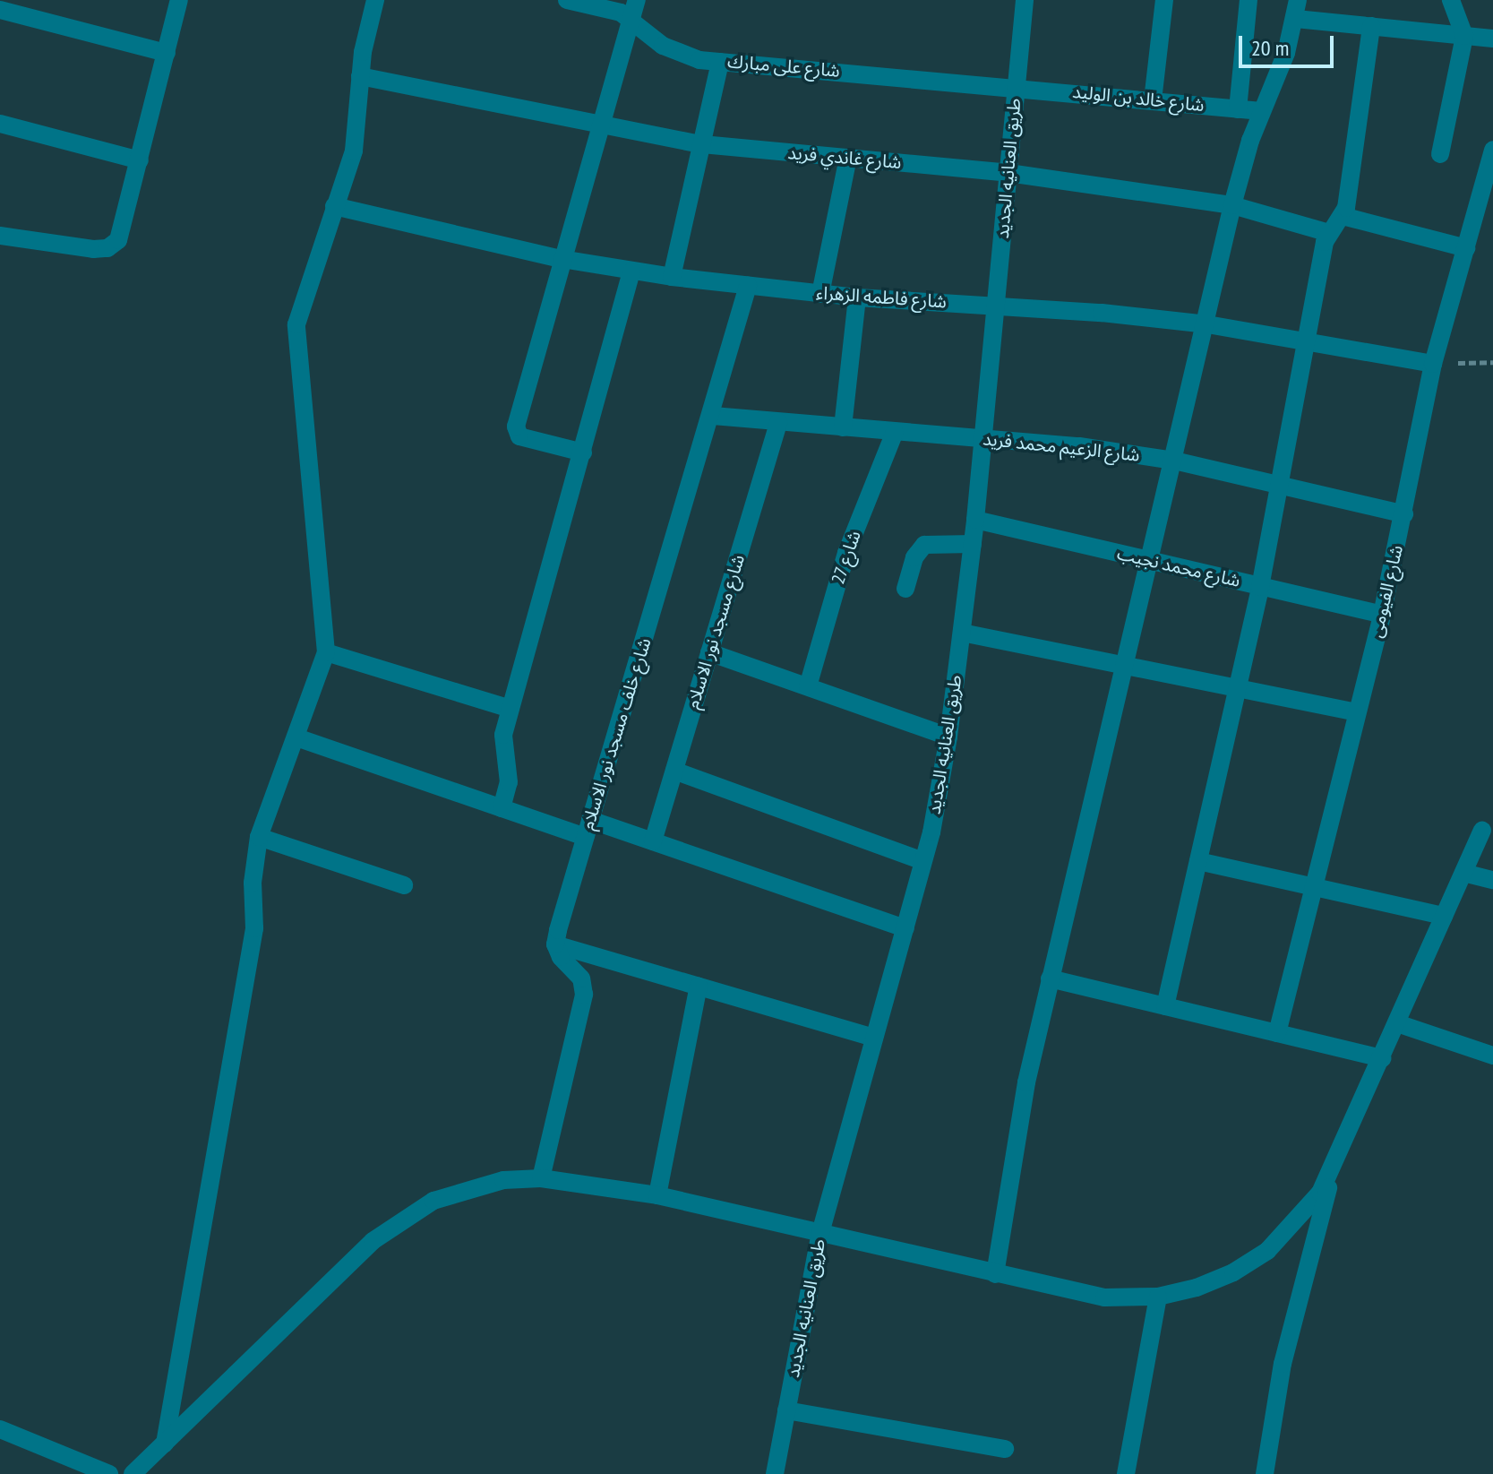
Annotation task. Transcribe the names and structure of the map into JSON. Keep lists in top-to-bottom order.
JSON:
{
  "streets": {
    "street": [
      "شارع على مبارك",
      "شارع خالد بن الوليد",
      "شارع غاندي فريد",
      "طريق العنانيه الجديد",
      "شارع فاطمه الزهراء",
      "شارع الزعيم محمد فريد",
      "شارع 27",
      "شارع محمد نجيب",
      "شارع الفيومى",
      "شارع مسجد نور الاسلام",
      "شارع خلف مسجد نور الاسلام"
    ]
  },
  "crossings": [
    ["شارع على مبارك", "شارع خالد بن الوليد"],
    ["شارع على مبارك", "طريق العنانيه الجديد"],
    ["شارع خالد بن الوليد", "طريق العنانيه الجديد"],
    ["شارع غاندي فريد", "طريق العنانيه الجديد"],
    ["طريق العنانيه الجديد", "شارع فاطمه الزهراء"],
    ["طريق العنانيه الجديد", "شارع الزعيم محمد فريد"],
    ["طريق العنانيه الجديد", "شارع محمد نجيب"],
    ["شارع فاطمه الزهراء", "شارع الفيومى"],
    ["شارع فاطمه الزهراء", "شارع خلف مسجد نور الاسلام"],
    ["شارع الزعيم محمد فريد", "شارع 27"],
    ["شارع الزعيم محمد فريد", "شارع الفيومى"],
    ["شارع الزعيم محمد فريد", "شارع مسجد نور الاسلام"],
    ["شارع الزعيم محمد فريد", "شارع خلف مسجد نور الاسلام"],
    ["شارع محمد نجيب", "شارع الفيومى"]
  ],
  "scale_bar": "20 m"
}
